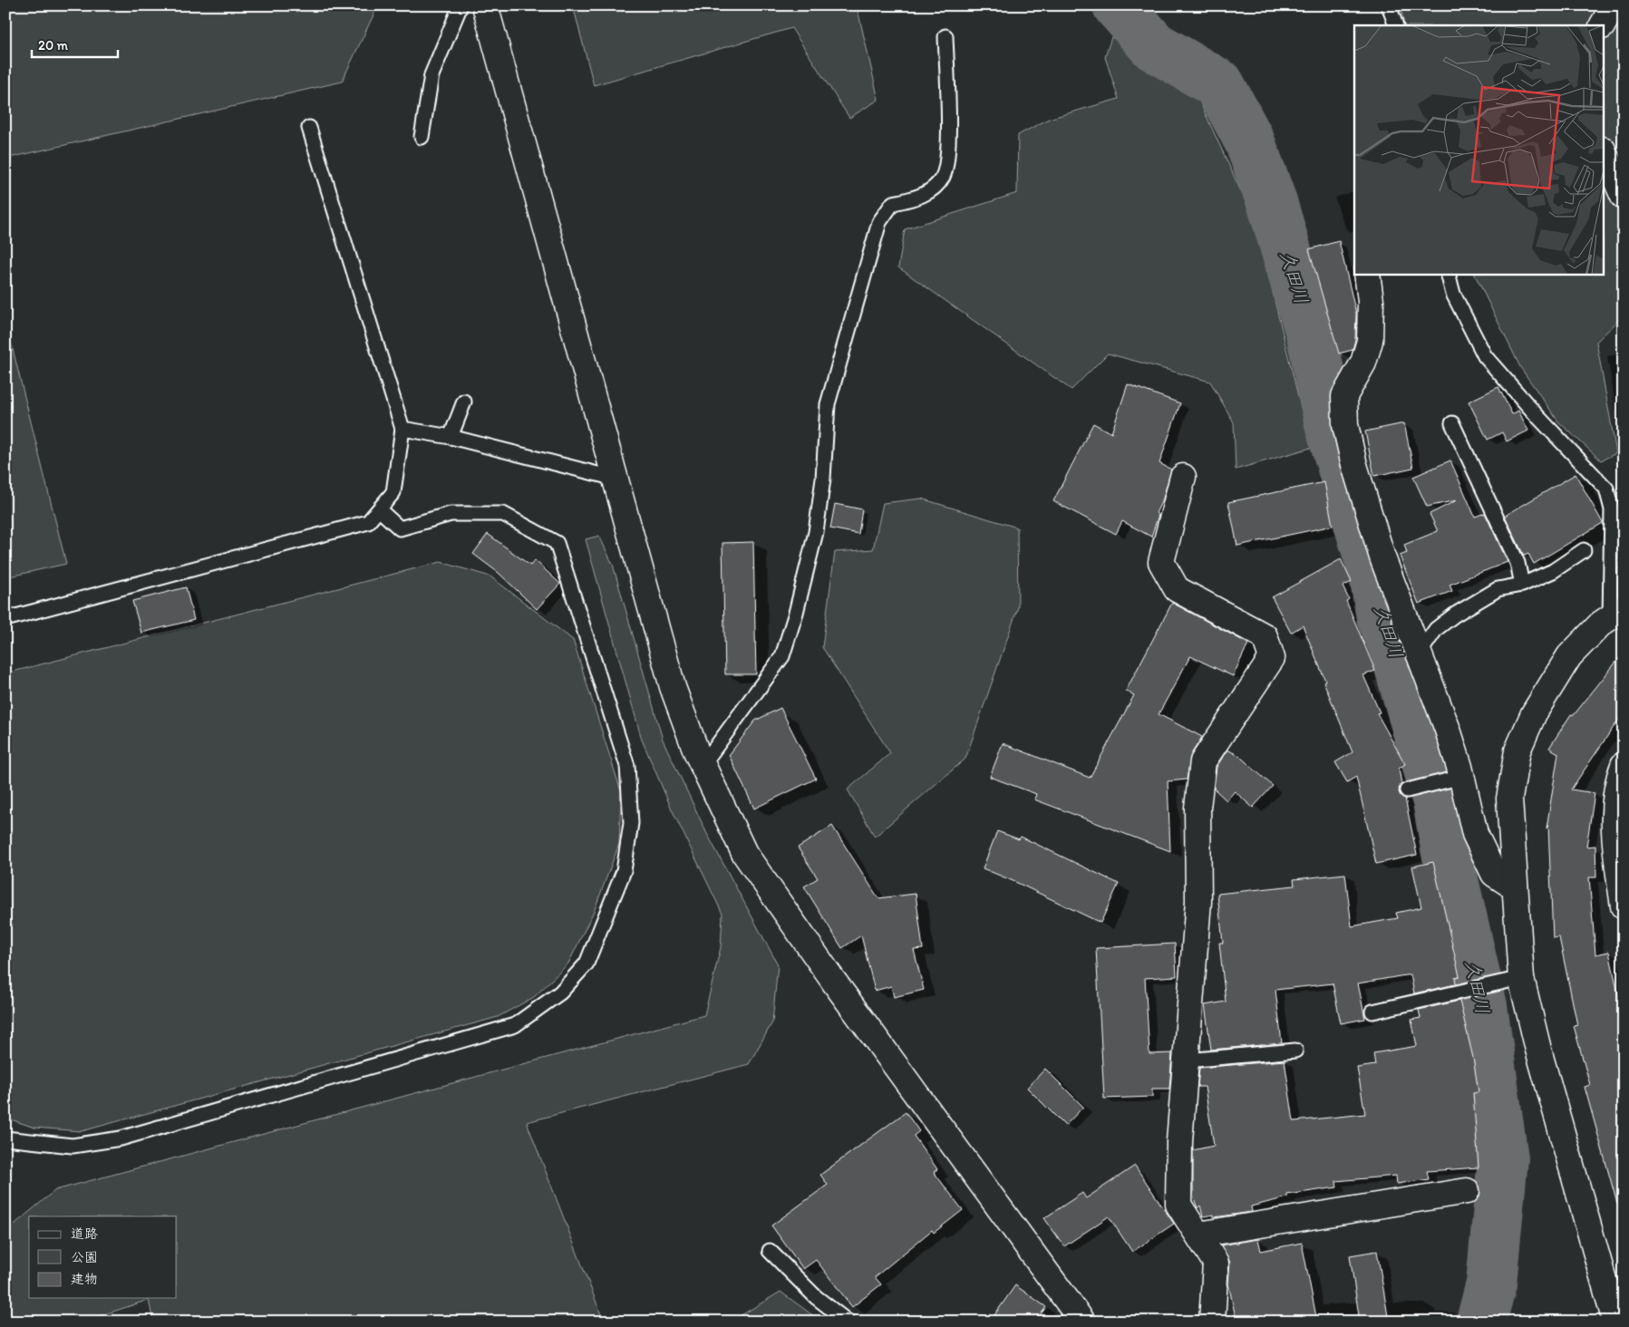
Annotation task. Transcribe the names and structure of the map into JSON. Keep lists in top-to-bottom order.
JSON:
{
  "water": ["久田川"],
  "legend": ["道路", "公園", "建物"],
  "scale_bar": "20 m"
}
